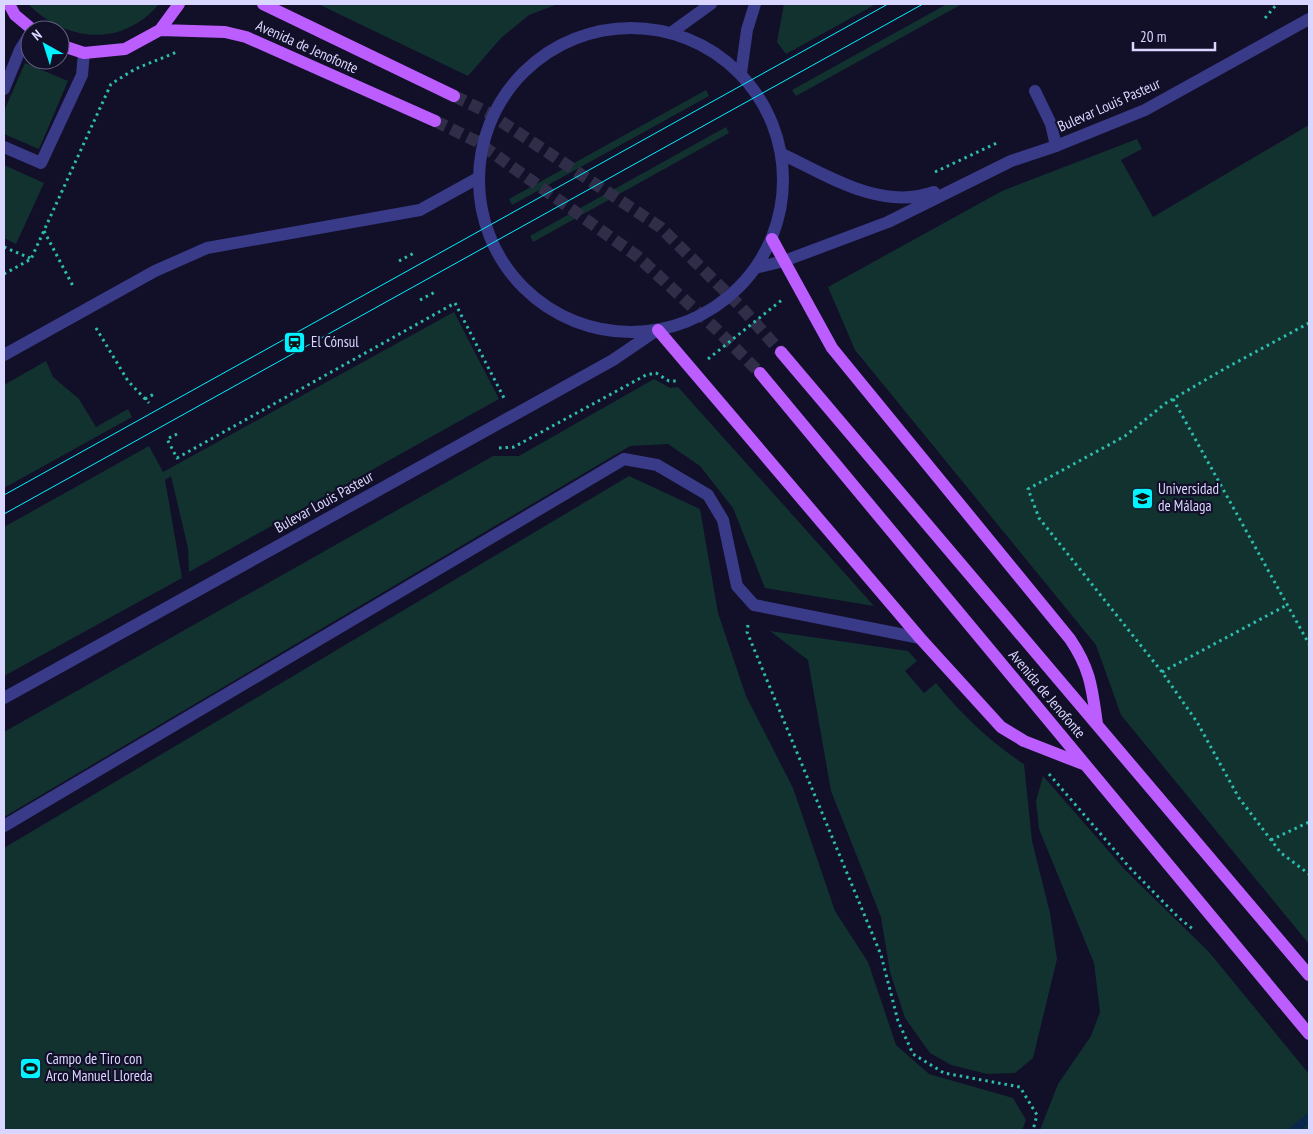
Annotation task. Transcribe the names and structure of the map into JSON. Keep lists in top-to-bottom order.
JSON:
{
  "streets": {
    "main road": ["Avenida de Jenofonte"],
    "street": ["Bulevar Louis Pasteur"]
  },
  "places": {
    "station": ["El Cónsul"],
    "school or university": ["Universidad de Málaga"],
    "sports": ["Campo de Tiro con Arco Manuel Lloreda"]
  },
  "scale_bar": "20 m",
  "north": "top left"
}
